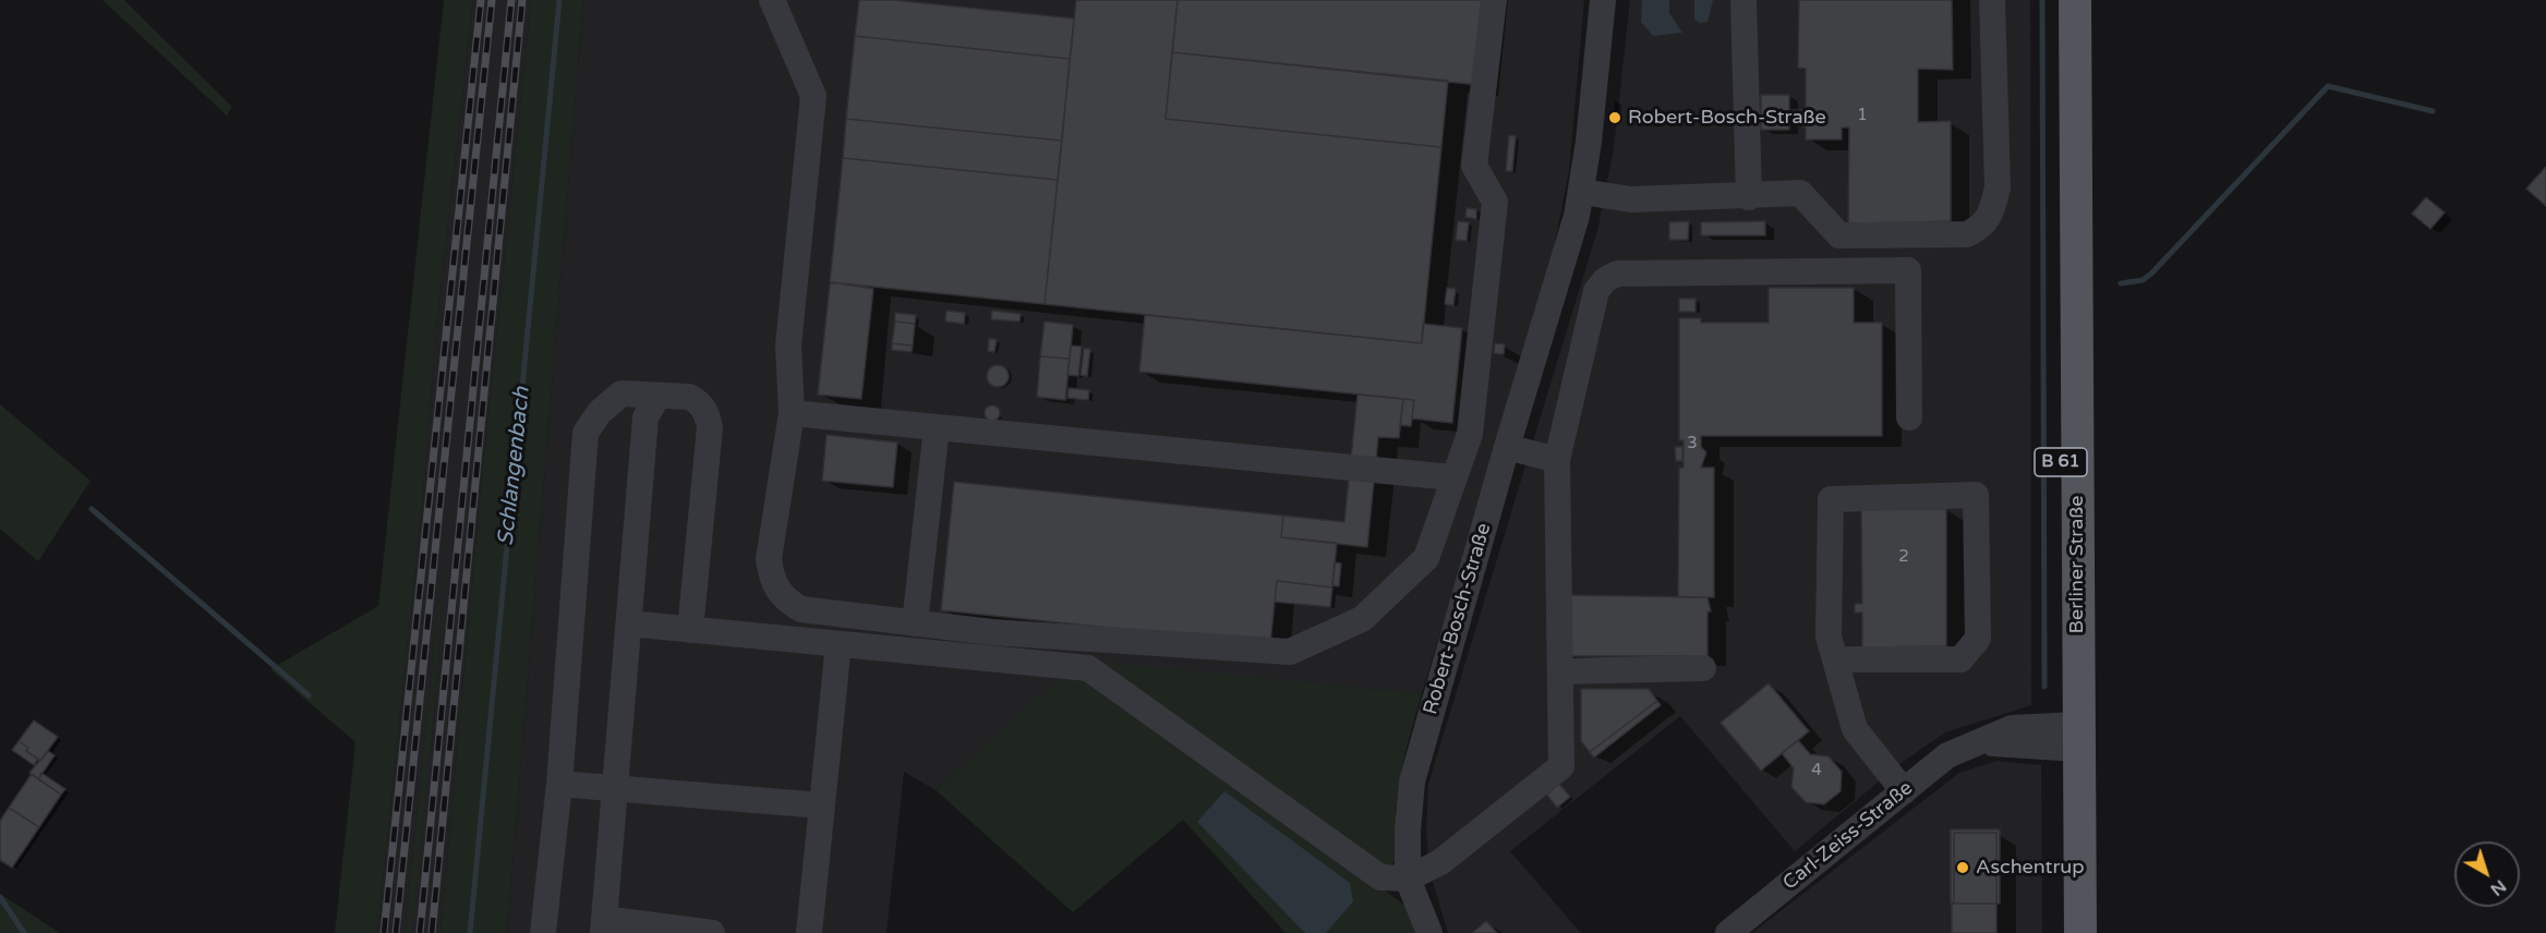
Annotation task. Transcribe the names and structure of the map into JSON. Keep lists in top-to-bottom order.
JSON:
{
  "streets": {
    "main road": ["B 61", "Berliner Straße"],
    "street": ["Robert-Bosch-Straße", "Carl-Zeiss-Straße"]
  },
  "crossings": [
    ["Berliner Straße", "Carl-Zeiss-Straße"]
  ],
  "water": ["Schlangenbach"],
  "places": ["Robert-Bosch-Straße", "Aschentrup"],
  "house_numbers": [
    "1",
    "3",
    "2",
    "4"
  ],
  "north": "bottom right"
}
